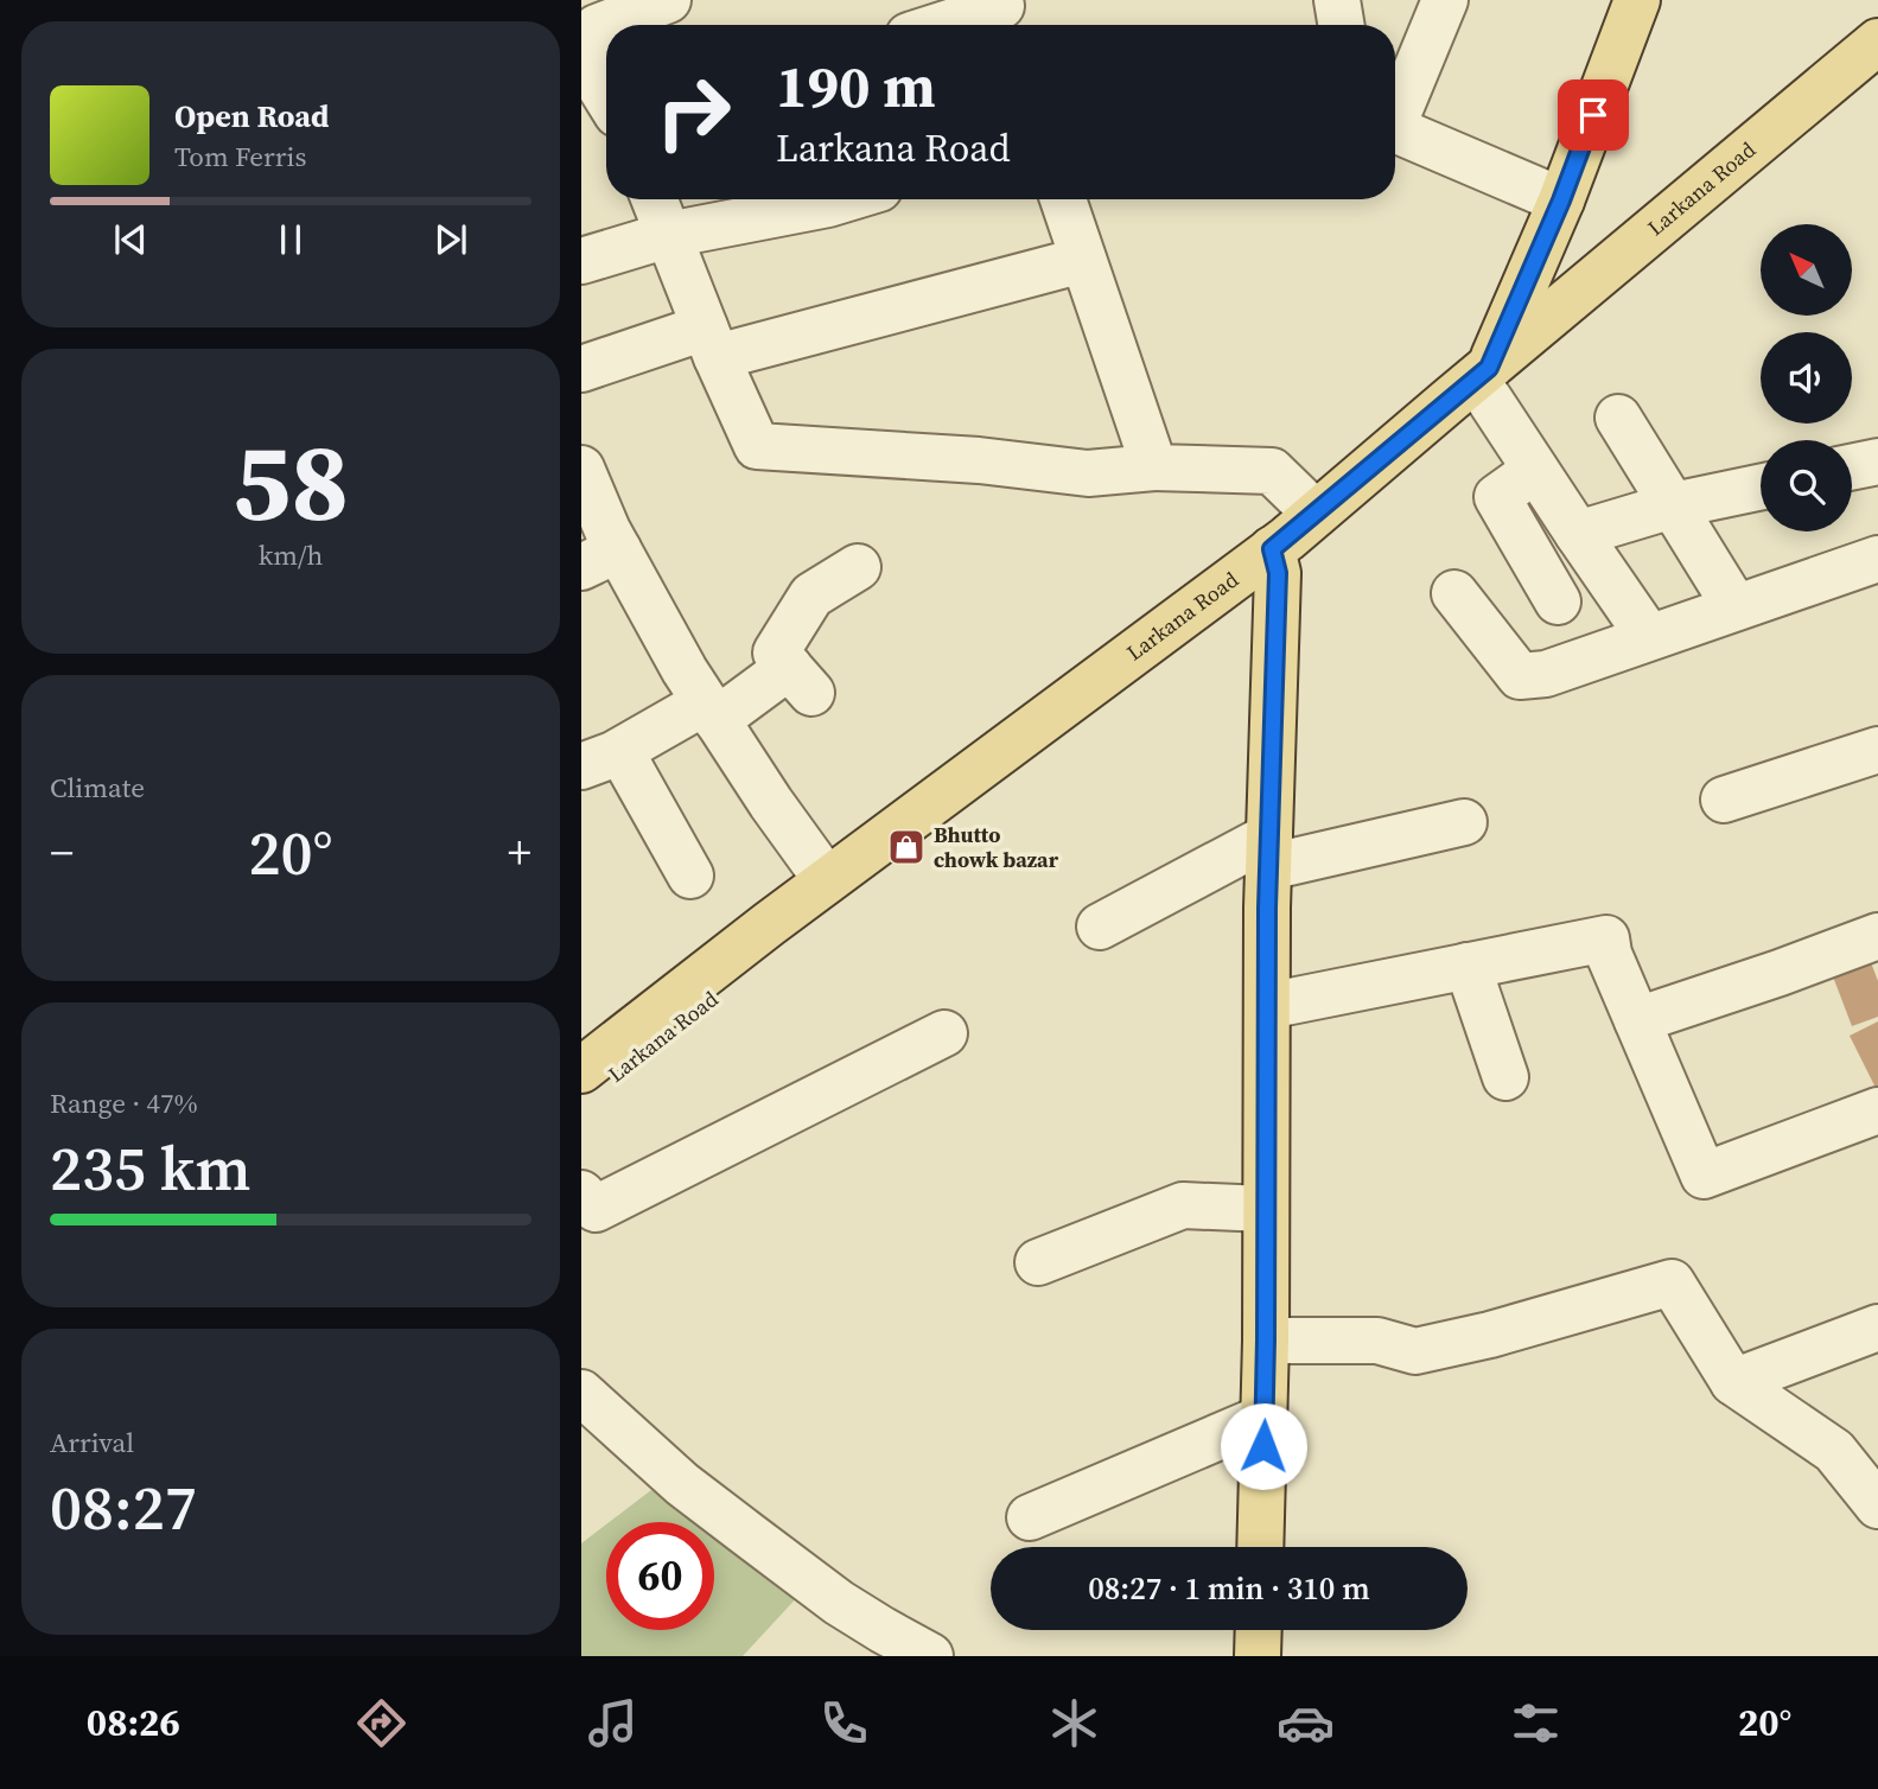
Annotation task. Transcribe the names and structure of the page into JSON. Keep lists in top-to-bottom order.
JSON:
{
  "streets": {
    "main road": ["Larkana Road"]
  },
  "places": {
    "shop": ["Bhutto chowk bazar"]
  },
  "north": "top left",
  "page": {
    "turn": ["190 m", "Larkana Road"],
    "song": ["Open Road", "Tom Ferris"],
    "tile": [
      ["58", "km/h"],
      "Climate",
      ["Range · 47%", "235 km"],
      ["Arrival", "08:27"]
    ],
    "heat": ["−", "20°", "+"],
    "limit": "60",
    "trip": "08:27 · 1 min · 310 m",
    "tabs": ["08:26", "20°"]
  }
}
